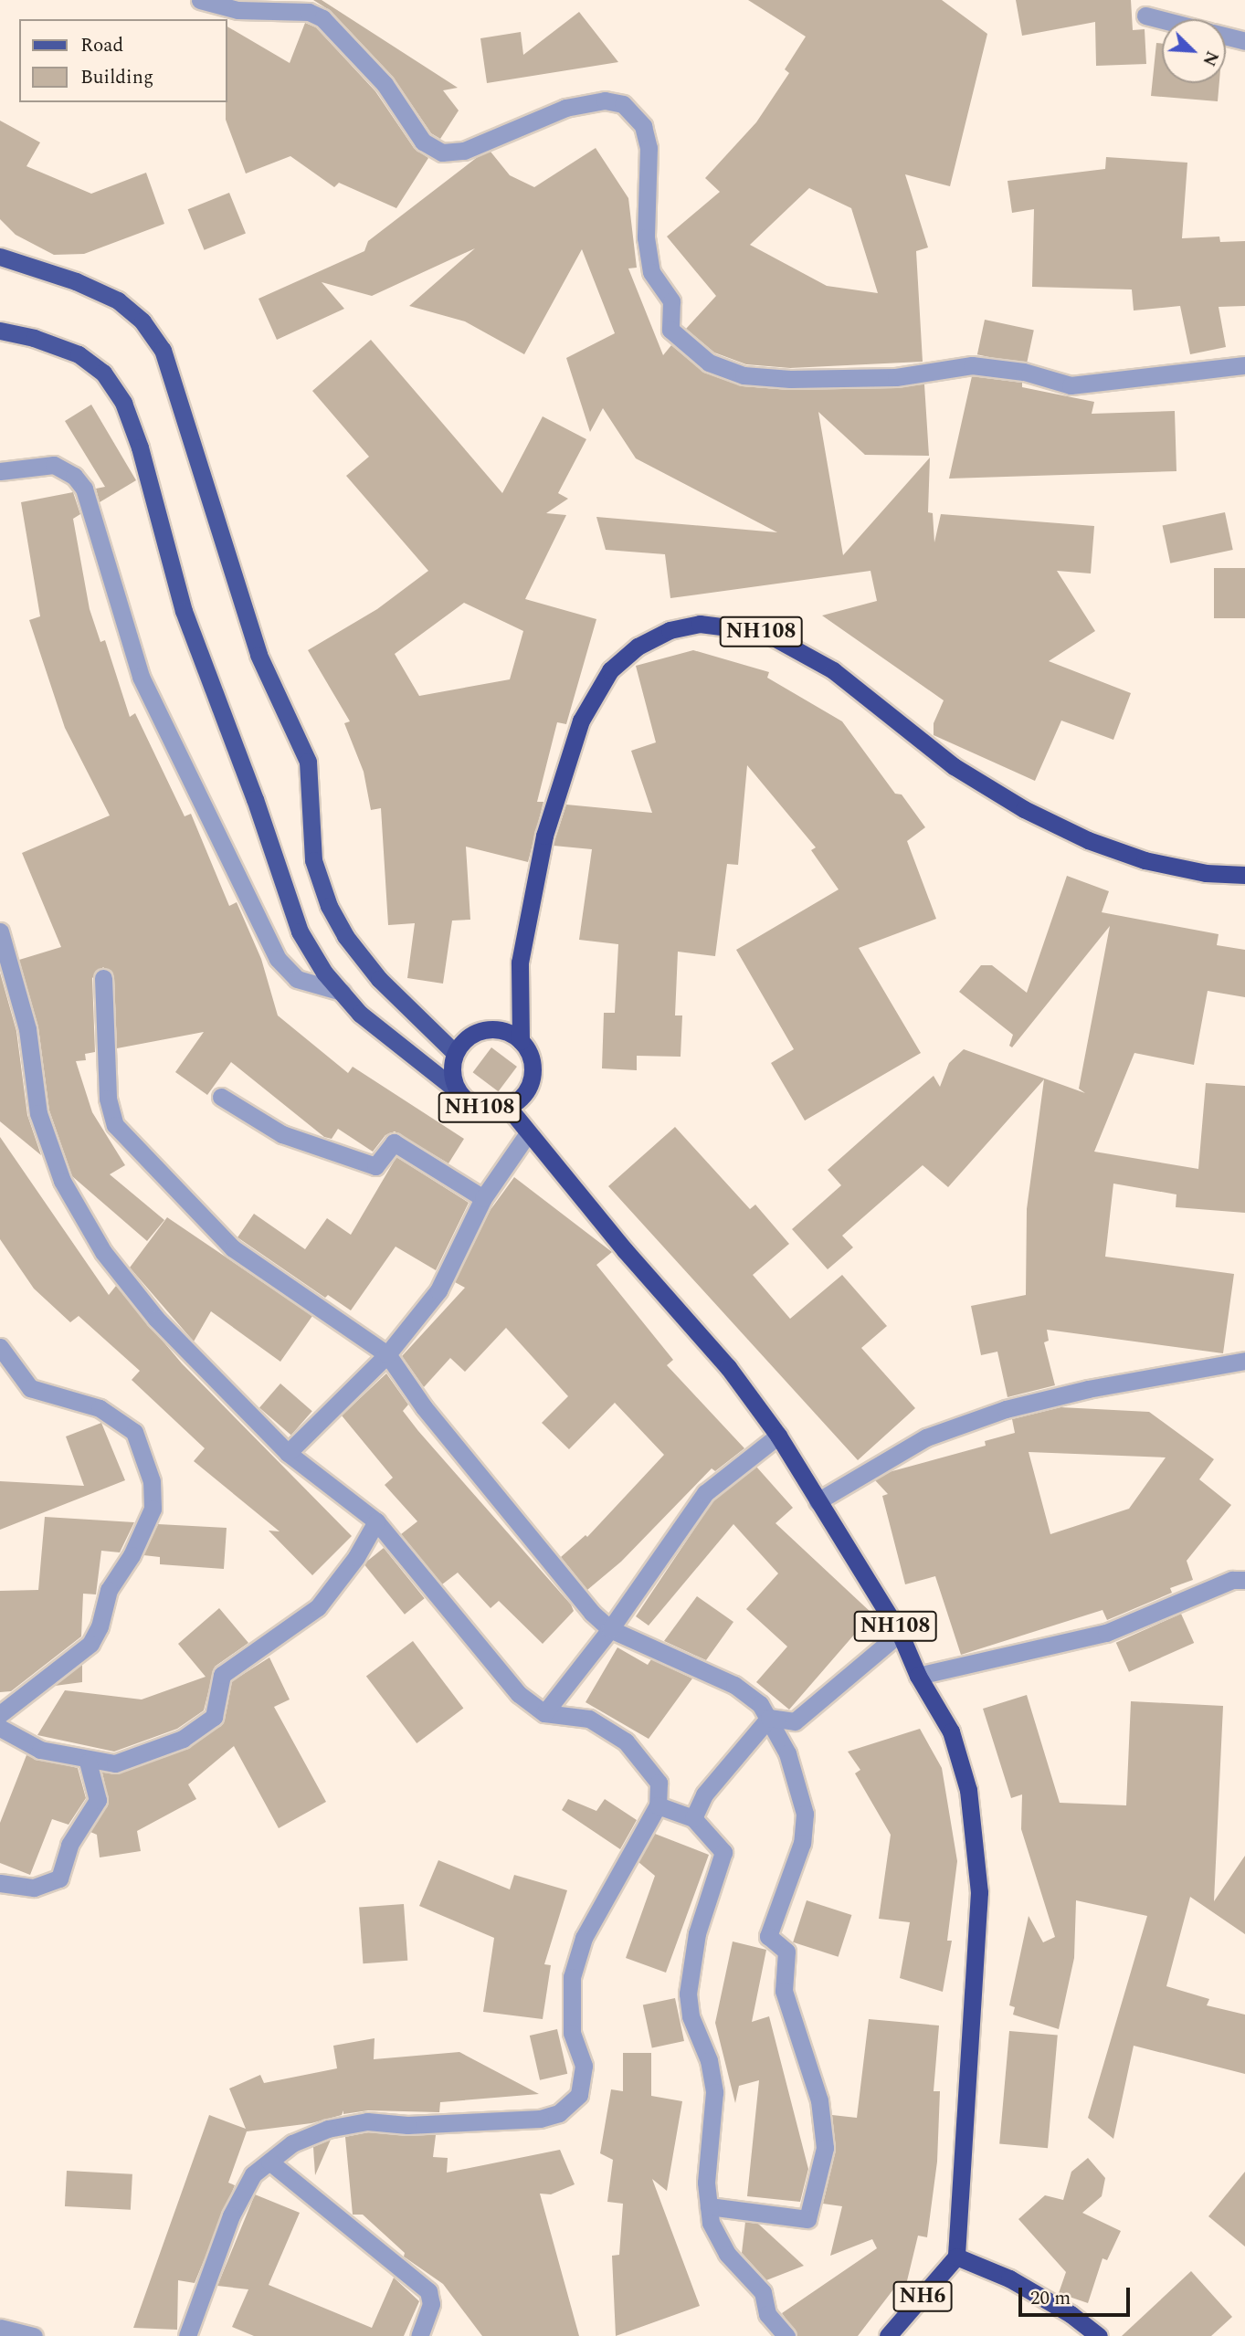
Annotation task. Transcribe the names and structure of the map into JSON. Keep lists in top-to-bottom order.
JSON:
{
  "streets": {
    "highway": ["NH108", "NH6"]
  },
  "crossings": [
    ["NH108", "NH6"]
  ],
  "legend": ["Road", "Building"],
  "scale_bar": "20 m",
  "north": "bottom right"
}
